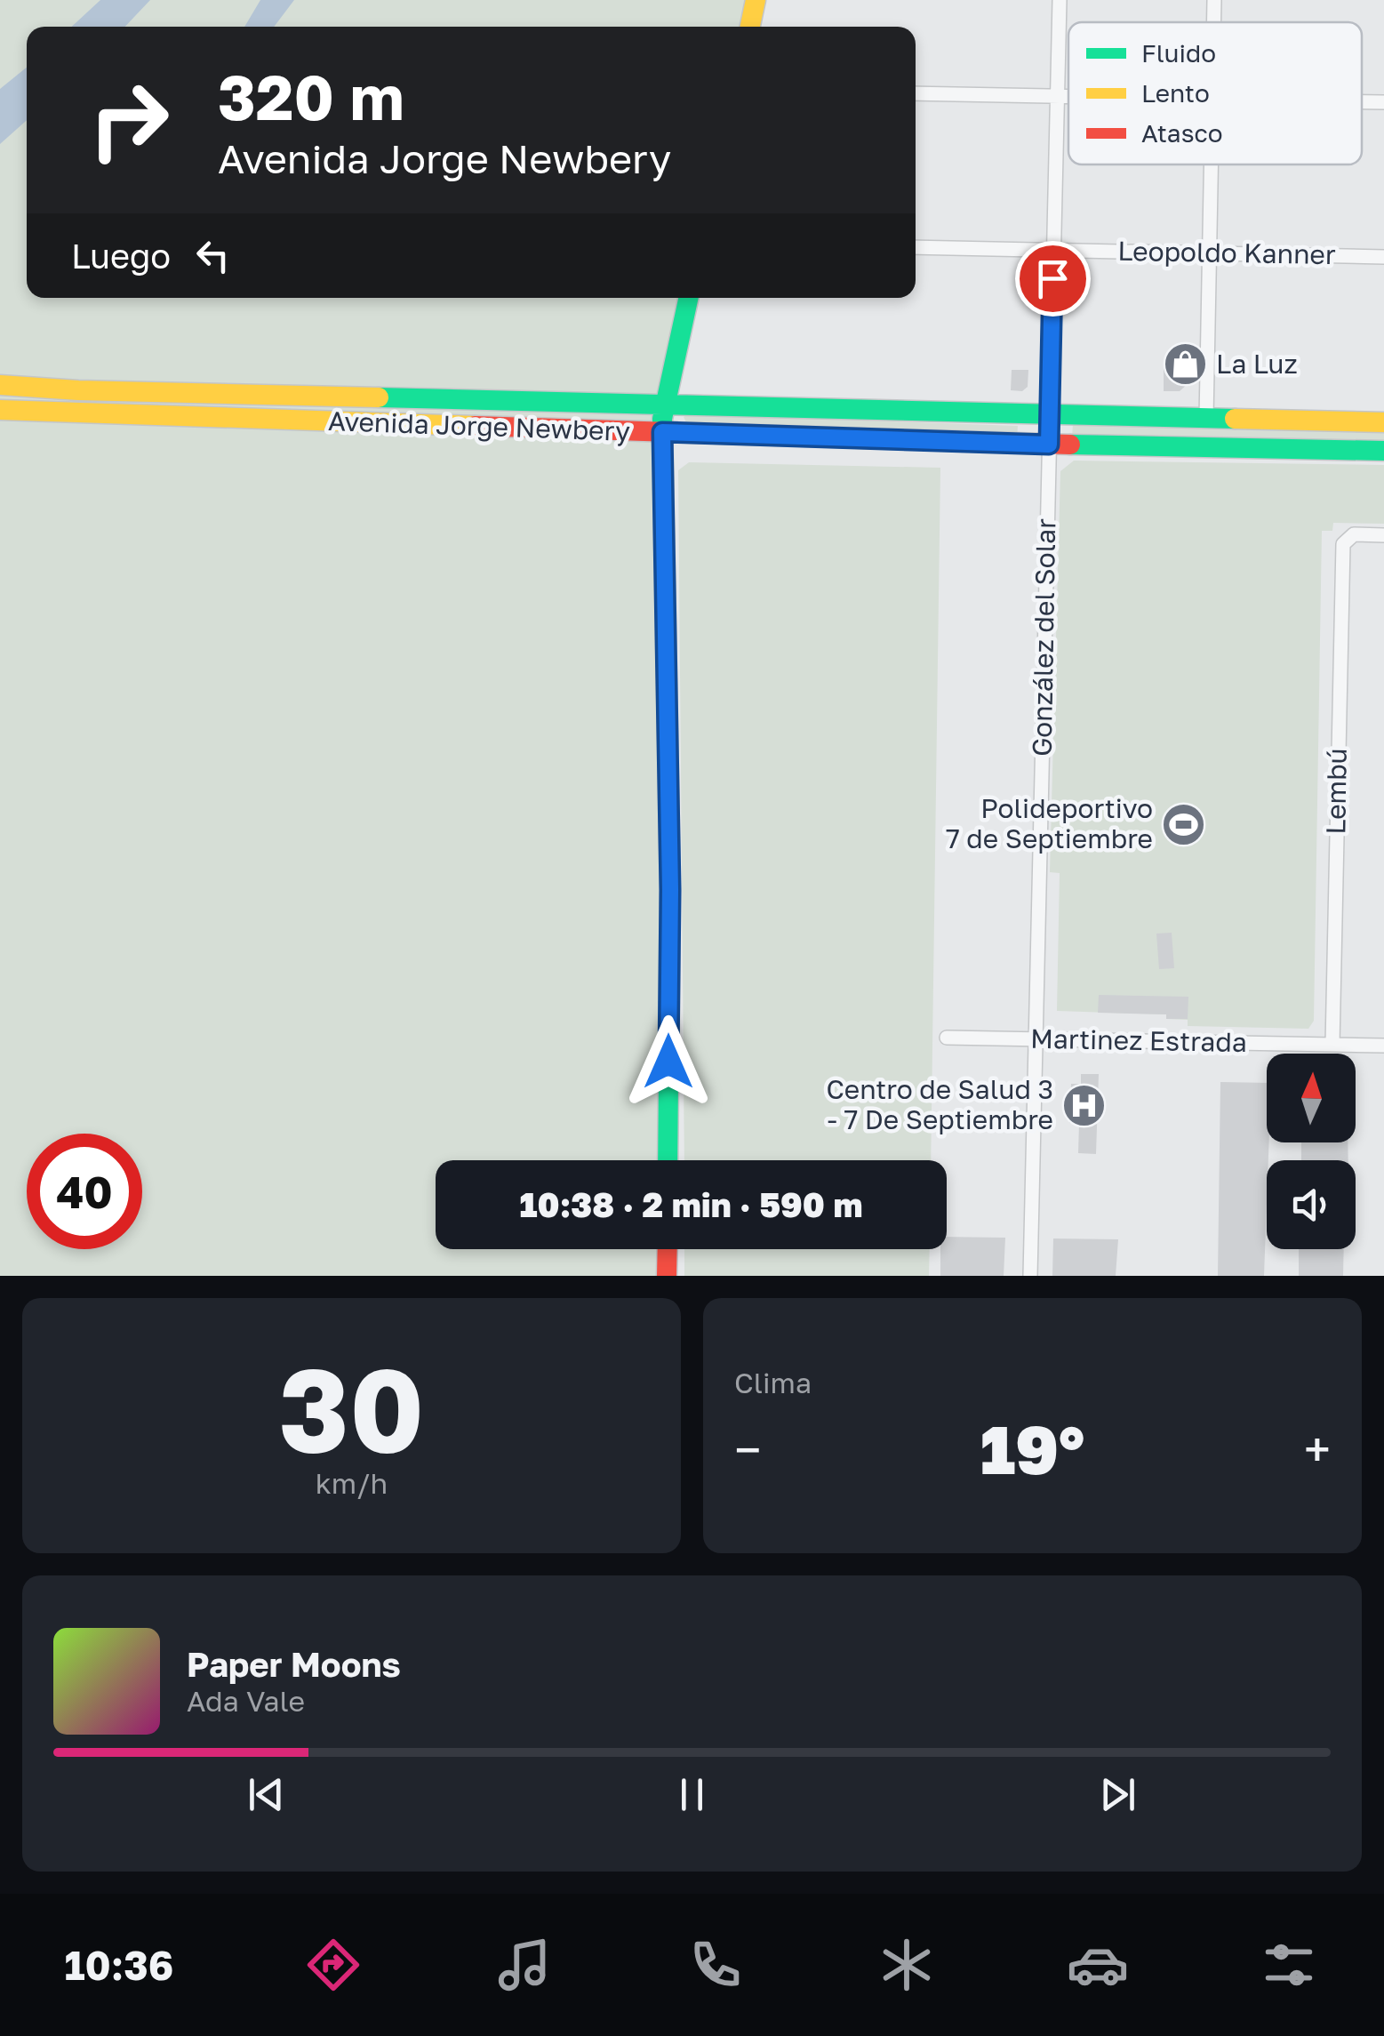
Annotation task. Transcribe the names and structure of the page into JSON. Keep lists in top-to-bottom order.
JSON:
{
  "streets": {
    "main road": ["Avenida Jorge Newbery"],
    "street": [
      "Leopoldo Kanner",
      "González del Solar",
      "Lembú",
      "Martinez Estrada"
    ]
  },
  "crossings": [
    ["Leopoldo Kanner", "González del Solar"],
    ["Avenida Jorge Newbery", "González del Solar"],
    ["González del Solar", "Martinez Estrada"],
    ["Lembú", "Martinez Estrada"]
  ],
  "places": {
    "shop": ["La Luz"],
    "sports": ["Polideportivo 7 de Septiembre"],
    "hospital": ["Centro de Salud 3 - 7 De Septiembre"]
  },
  "legend": ["Fluido", "Lento", "Atasco"],
  "north": "top",
  "page": {
    "turn": ["320 m", "Avenida Jorge Newbery"],
    "then": "Luego",
    "limit": "40",
    "trip": "10:38 · 2 min · 590 m",
    "tile": [
      ["30", "km/h"],
      "Clima"
    ],
    "heat": ["−", "19°", "+"],
    "song": ["Paper Moons", "Ada Vale"],
    "tabs": "10:36"
  }
}
